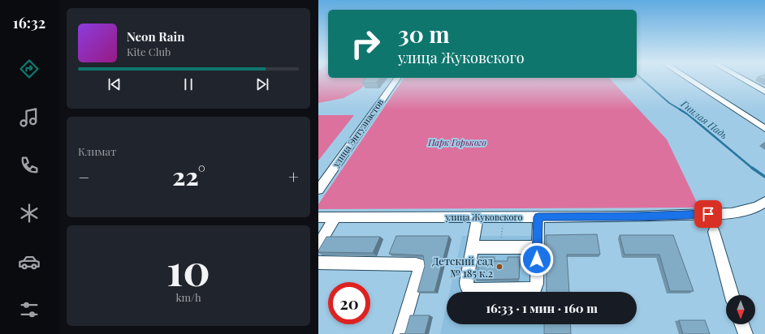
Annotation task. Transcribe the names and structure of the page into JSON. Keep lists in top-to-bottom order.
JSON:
{
  "streets": {
    "street": ["улица Энтузиастов", "улица Жуковского"]
  },
  "water": ["Гнилая Падь"],
  "parks": ["Парк Горького"],
  "places": ["Детский сад № 185 к.2"],
  "north": "bottom",
  "page": {
    "tabs": "16:32",
    "turn": ["30 m", "улица Жуковского"],
    "song": ["Neon Rain", "Kite Club"],
    "tile": [
      "Климат",
      ["10", "km/h"]
    ],
    "heat": ["−", "22°", "+"],
    "limit": "20",
    "trip": "16:33 · 1 мин · 160 m"
  }
}
